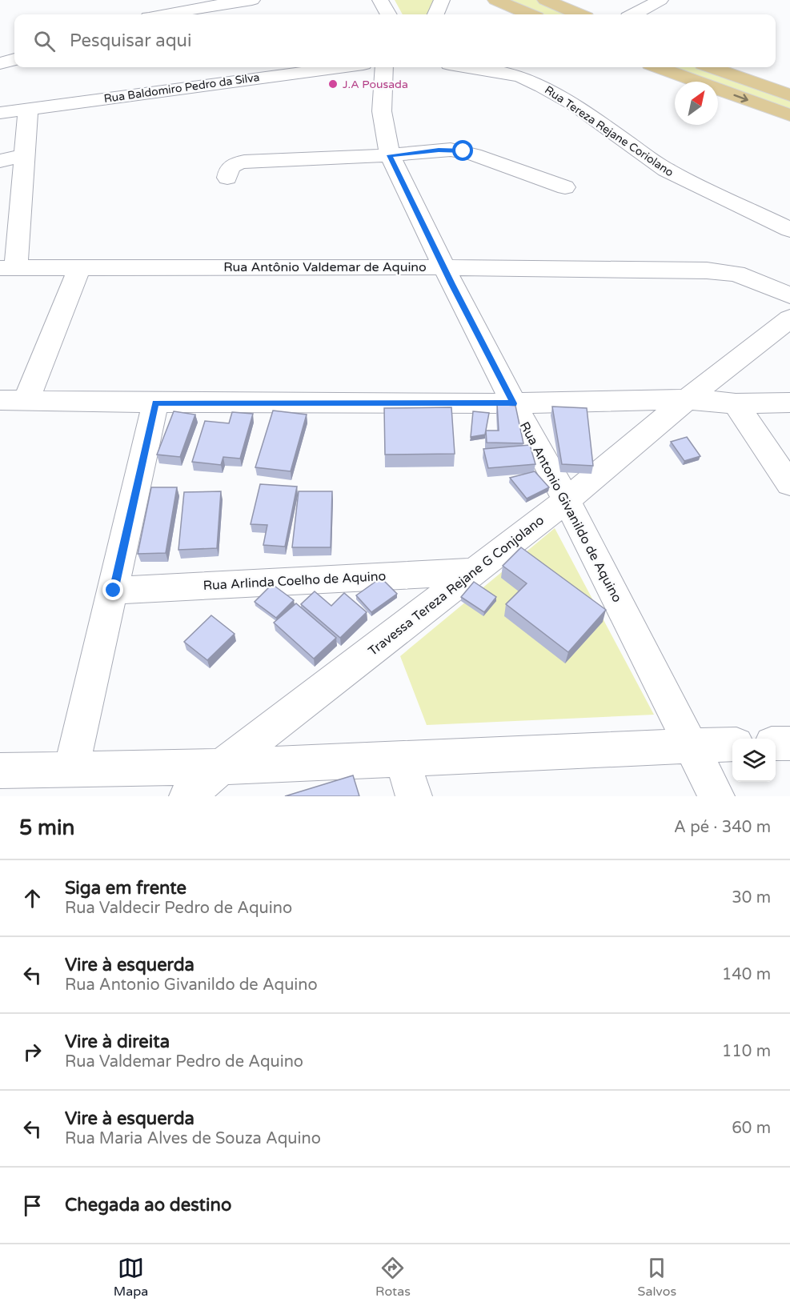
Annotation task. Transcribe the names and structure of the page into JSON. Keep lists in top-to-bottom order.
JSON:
{
  "streets": {
    "street": [
      "Rua Baldomiro Pedro da Silva",
      "Rua Tereza Rejane Coriolano",
      "Rua Antônio Valdemar de Aquino",
      "Rua Antonio Givanildo de Aquino",
      "Rua Arlinda Coelho de Aquino",
      "Travessa Tereza Rejane G Conjolano"
    ]
  },
  "crossings": [
    ["Rua Antônio Valdemar de Aquino", "Rua Antonio Givanildo de Aquino"],
    ["Rua Antonio Givanildo de Aquino", "Travessa Tereza Rejane G Conjolano"],
    ["Rua Arlinda Coelho de Aquino", "Travessa Tereza Rejane G Conjolano"]
  ],
  "places": ["J.A Pousada"],
  "north": "top right",
  "page": {
    "search": "Pesquisar aqui",
    "heading": ["5 min", "A pé · 340 m"],
    "list": [
      ["Siga em frente", "Rua Valdecir Pedro de Aquino", "30 m"],
      ["Vire à esquerda", "Rua Antonio Givanildo de Aquino", "140 m"],
      ["Vire à direita", "Rua Valdemar Pedro de Aquino", "110 m"],
      ["Vire à esquerda", "Rua Maria Alves de Souza Aquino", "60 m"],
      "Chegada ao destino"
    ],
    "nav": ["Mapa", "Rotas", "Salvos"]
  }
}
